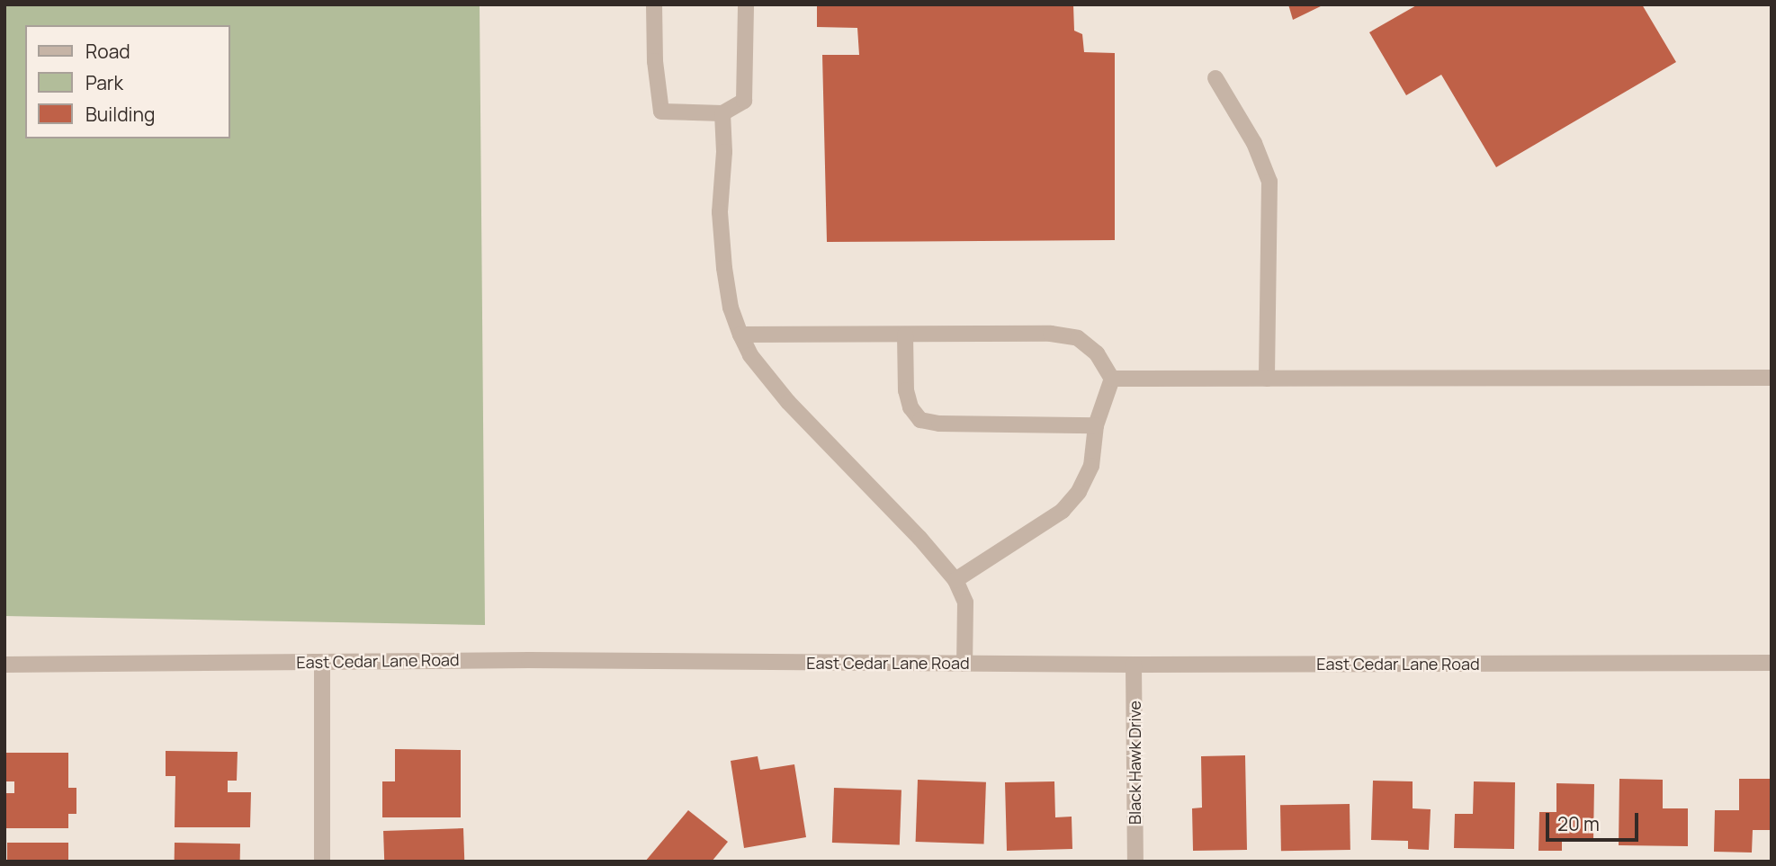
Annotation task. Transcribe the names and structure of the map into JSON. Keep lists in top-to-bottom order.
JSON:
{
  "streets": {
    "street": ["East Cedar Lane Road", "Black Hawk Drive"]
  },
  "crossings": [
    ["East Cedar Lane Road", "Black Hawk Drive"]
  ],
  "legend": ["Road", "Park", "Building"],
  "scale_bar": "20 m"
}
